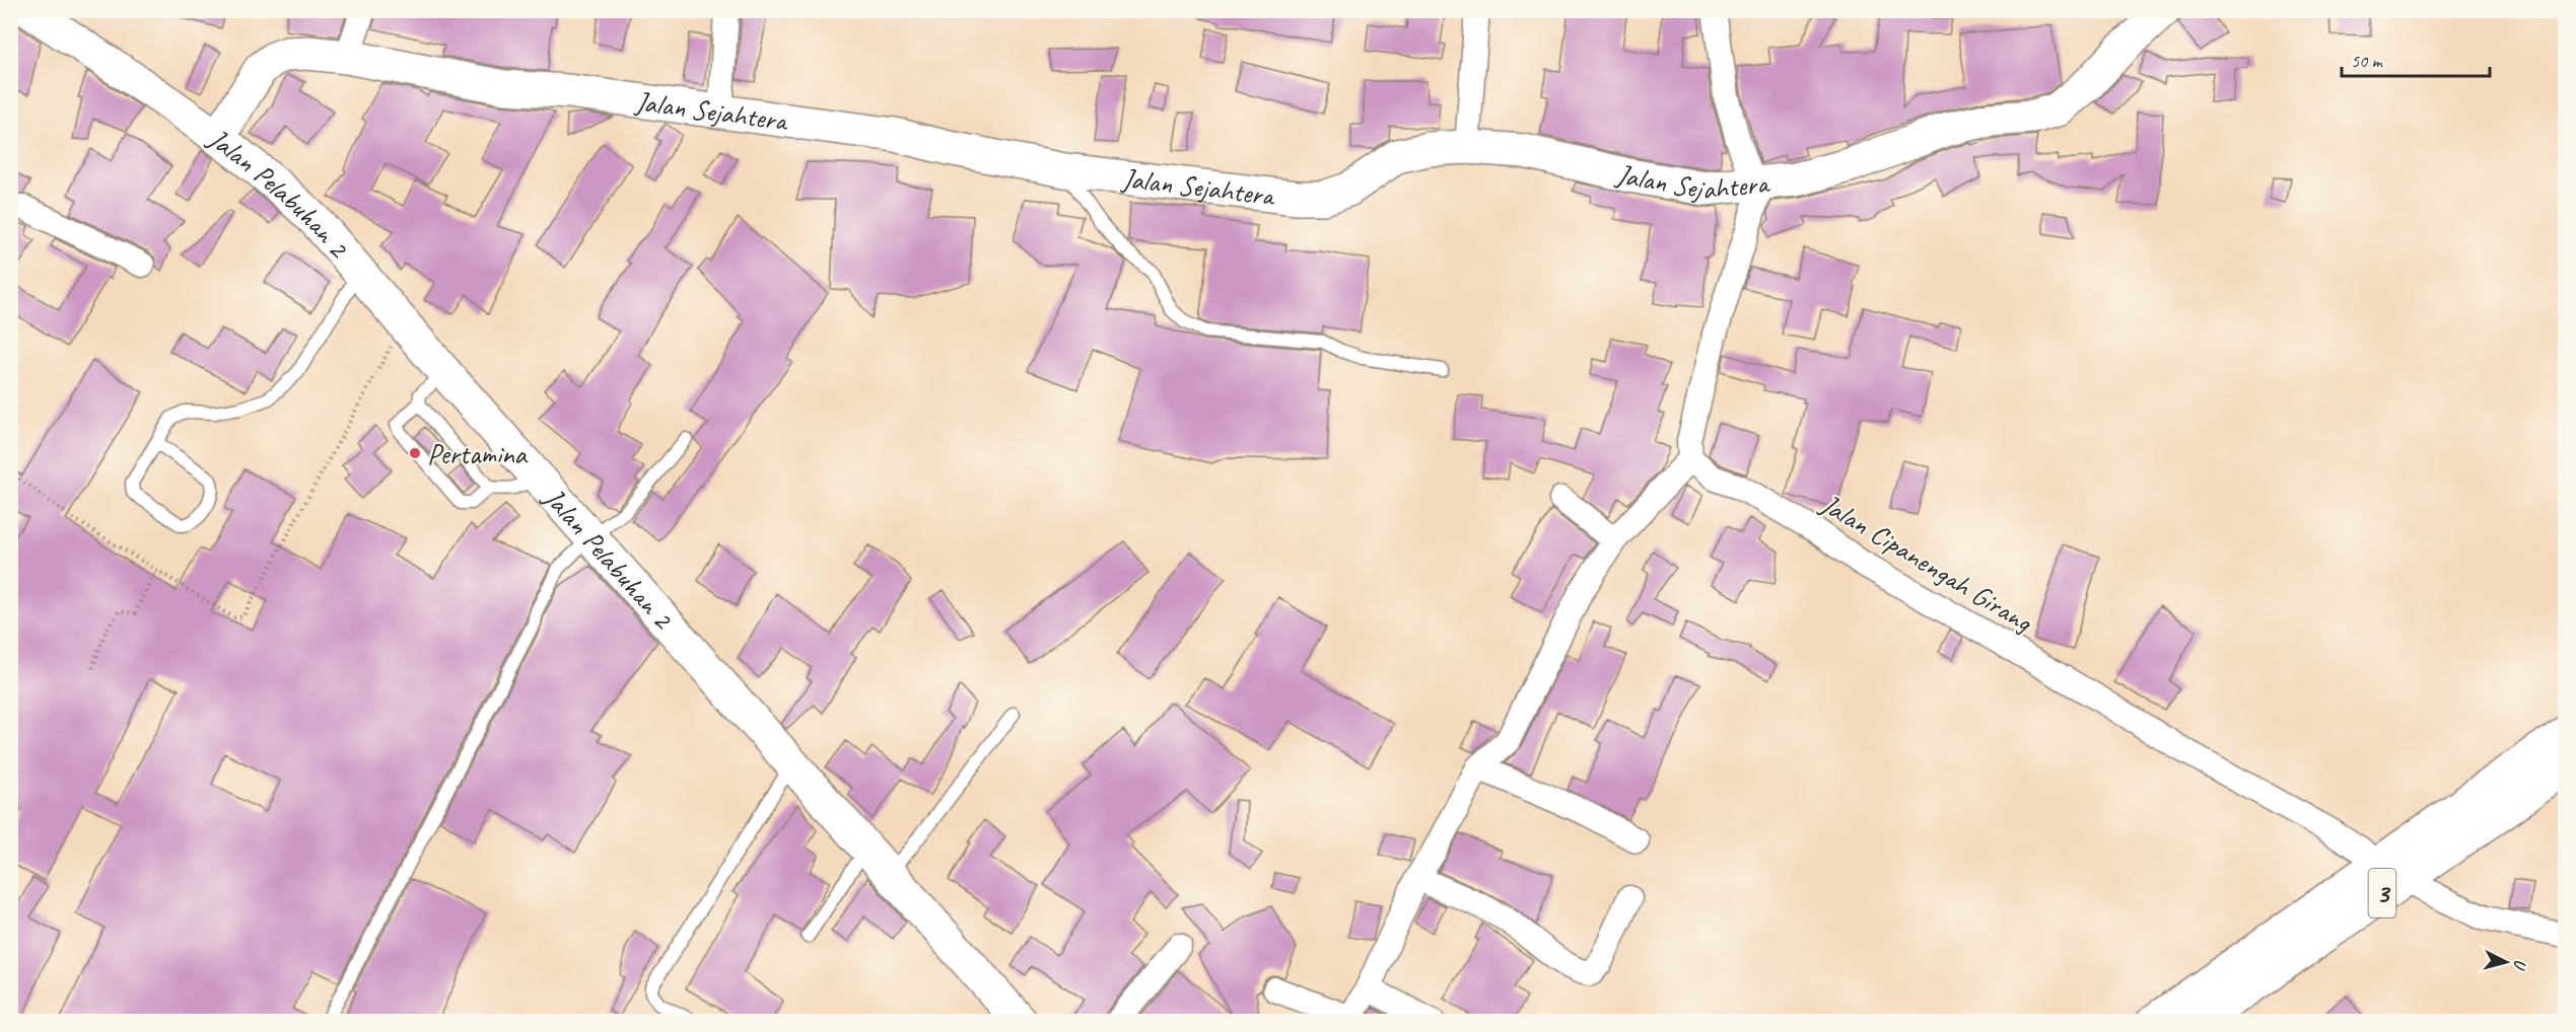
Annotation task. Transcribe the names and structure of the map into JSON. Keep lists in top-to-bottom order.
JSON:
{
  "streets": {
    "main road": ["Jalan Sejahtera", "Jalan Pelabuhan 2", "3"],
    "street": ["Jalan Cipanengah Girang"]
  },
  "crossings": [
    ["Jalan Sejahtera", "Jalan Pelabuhan 2"],
    ["Jalan Cipanengah Girang", "3"]
  ],
  "places": ["Pertamina"],
  "scale_bar": "50 m",
  "north": "right"
}
